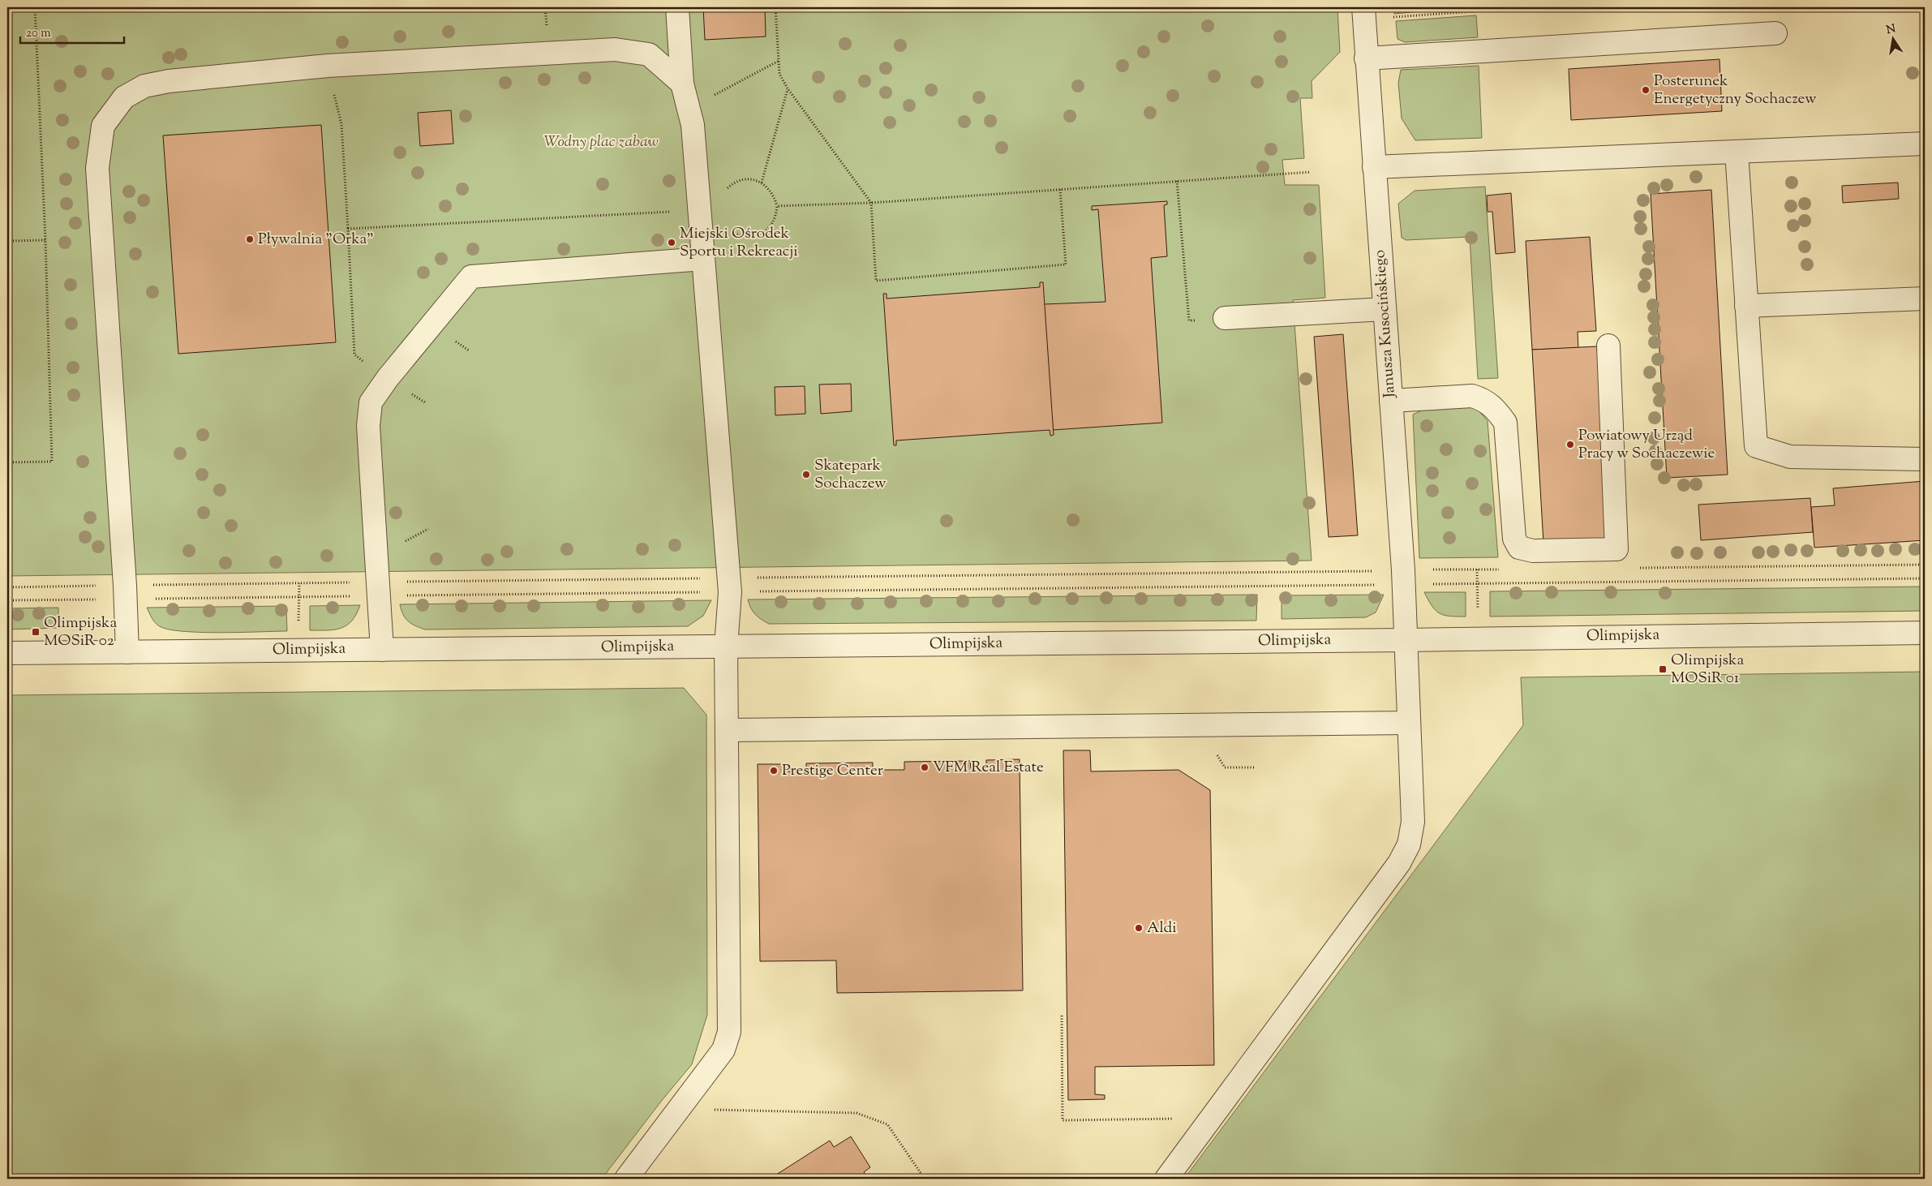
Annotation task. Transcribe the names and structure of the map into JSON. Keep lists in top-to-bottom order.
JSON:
{
  "streets": {
    "street": ["Janusza Kusocińskiego", "Olimpijska"]
  },
  "crossings": [
    ["Janusza Kusocińskiego", "Olimpijska"]
  ],
  "parks": ["Wodny plac zabaw"],
  "places": {
    "other": [
      "Posterunek Energetyczny Sochaczew",
      "Pływalnia \"Orka\"",
      "Miejski Ośrodek Sportu i Rekreacji",
      "Powiatowy Urząd Pracy w Sochaczewie",
      "Skatepark Sochaczew",
      "VFM Real Estate",
      "Prestige Center",
      "Aldi"
    ],
    "transit": ["Olimpijska MOSiR 02", "Olimpijska MOSiR 01"]
  },
  "scale_bar": "20 m",
  "north": "top"
}
